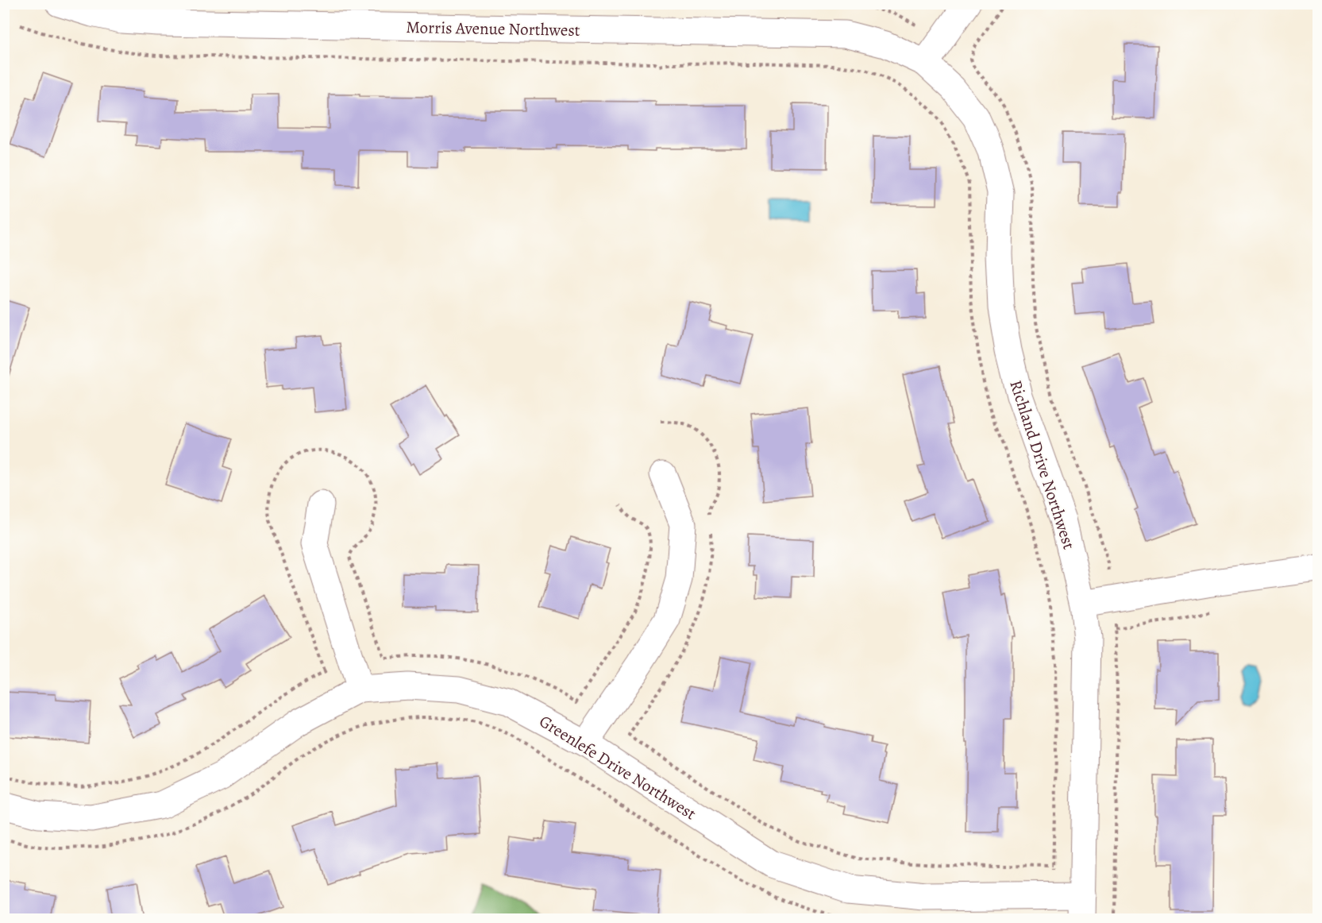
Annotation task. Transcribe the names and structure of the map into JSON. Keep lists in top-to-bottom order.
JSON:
{
  "streets": {
    "street": ["Morris Avenue Northwest", "Richland Drive Northwest", "Greenlefe Drive Northwest"]
  },
  "crossings": [
    ["Morris Avenue Northwest", "Richland Drive Northwest"],
    ["Richland Drive Northwest", "Greenlefe Drive Northwest"]
  ]
}
